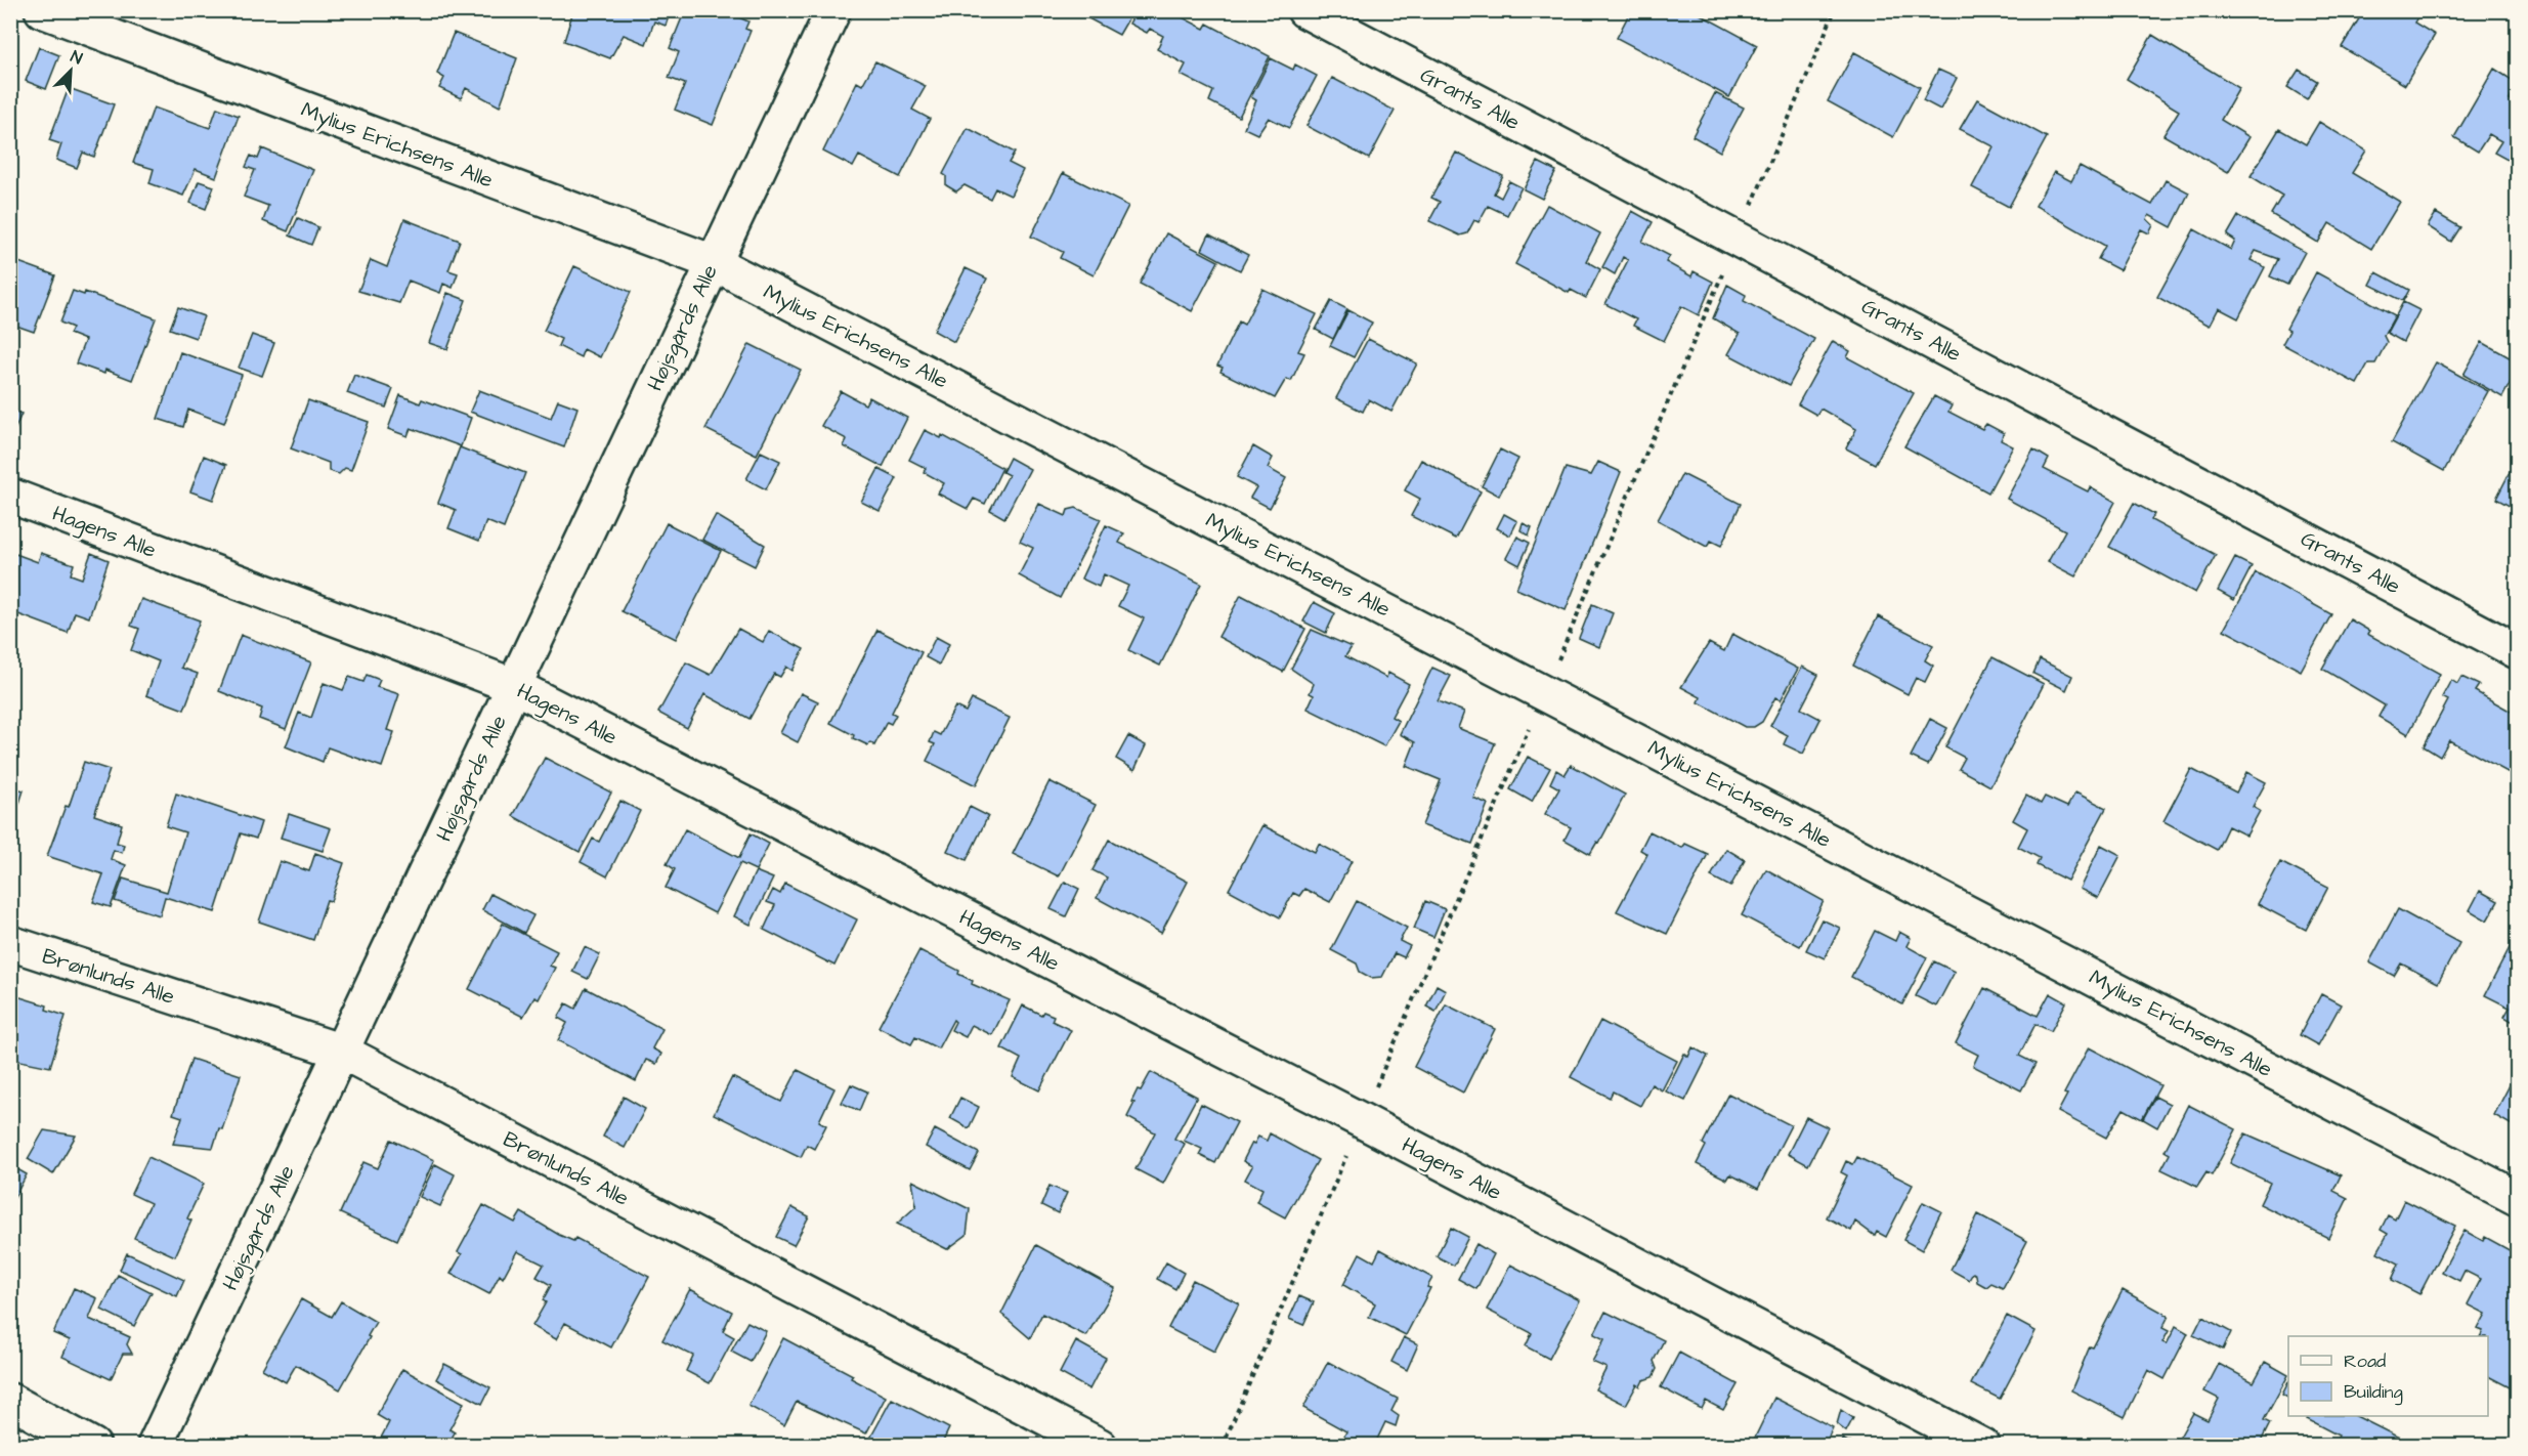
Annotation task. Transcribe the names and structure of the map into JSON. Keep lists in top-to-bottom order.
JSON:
{
  "streets": {
    "street": [
      "Grants Alle",
      "Mylius Erichsens Alle",
      "Højsgårds Alle",
      "Hagens Alle",
      "Brønlunds Alle"
    ]
  },
  "crossings": [
    ["Mylius Erichsens Alle", "Højsgårds Alle"],
    ["Højsgårds Alle", "Hagens Alle"],
    ["Højsgårds Alle", "Brønlunds Alle"]
  ],
  "legend": ["Road", "Building"],
  "north": "top right"
}
